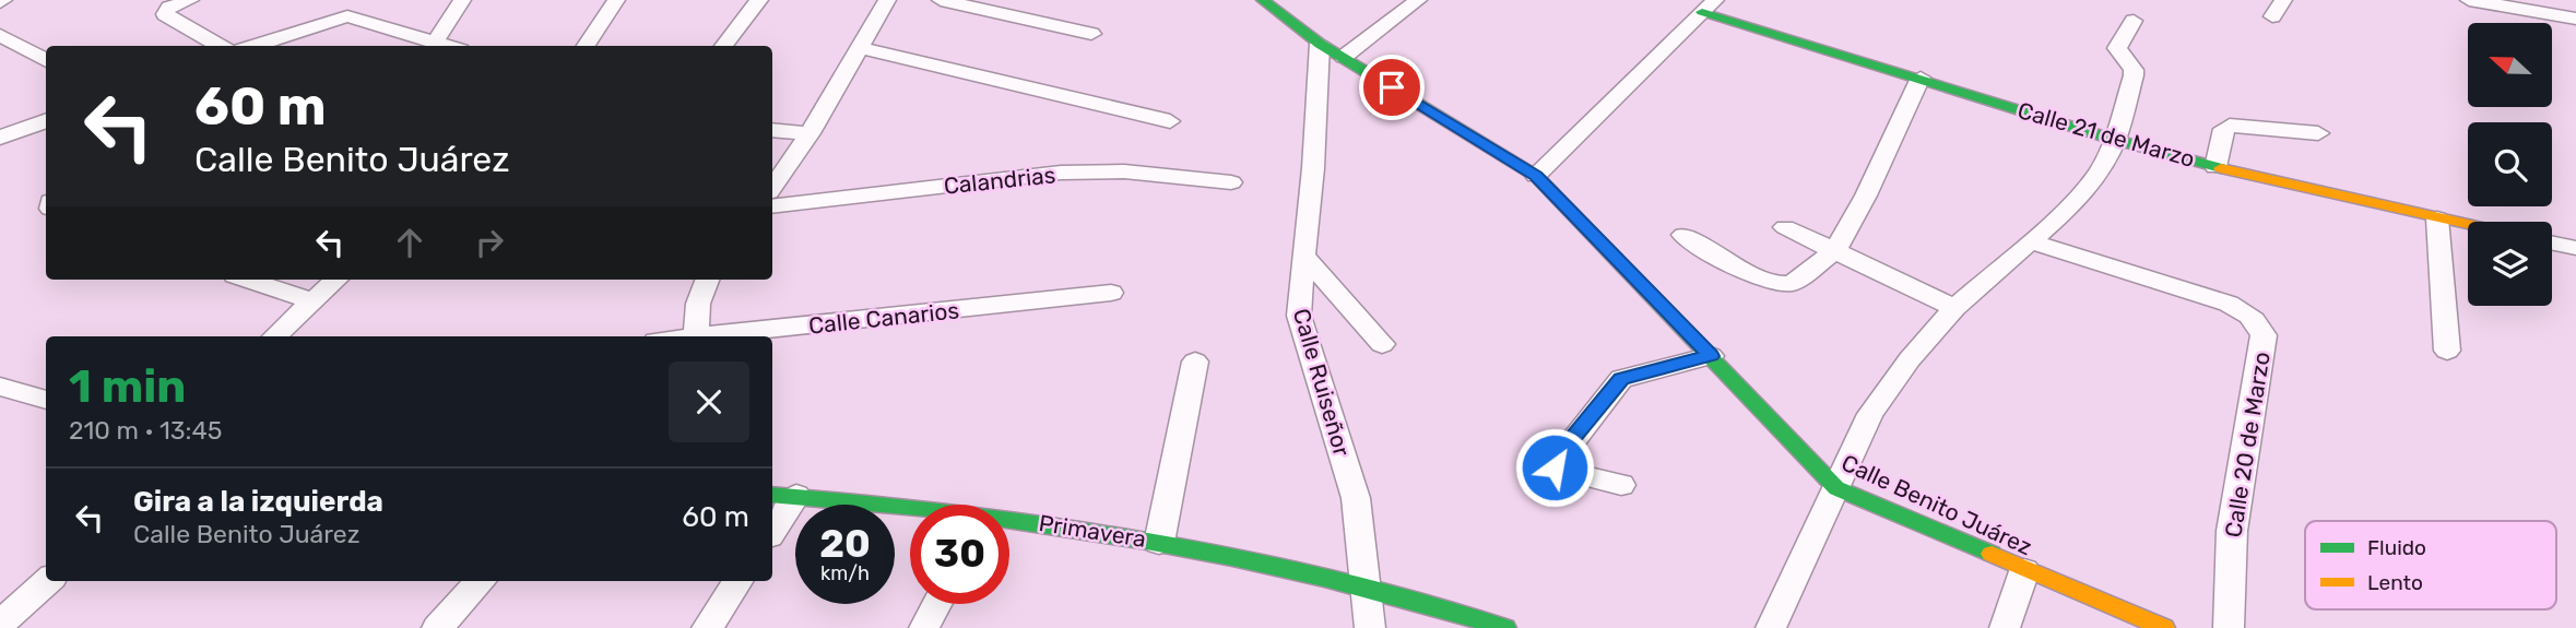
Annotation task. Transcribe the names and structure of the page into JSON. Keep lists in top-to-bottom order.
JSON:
{
  "streets": {
    "street": [
      "Calle 21 de Marzo",
      "Calandrias",
      "Calle Canarios",
      "Calle Ruiseñor",
      "Calle 20 de Marzo",
      "Calle Benito Juárez",
      "Primavera"
    ]
  },
  "crossings": [
    ["Calle Ruiseñor", "Calle Benito Juárez"],
    ["Calle Ruiseñor", "Primavera"]
  ],
  "legend": ["Fluido", "Lento"],
  "north": "left",
  "page": {
    "turn": ["60 m", "Calle Benito Juárez"],
    "heading": ["1 min", "210 m · 13:45"],
    "list": [
      {
        "name": "Gira a la izquierda",
        "note": "Calle Benito Juárez",
        "value": "60 m"
      }
    ],
    "speed": "20 km/h",
    "limit": "30"
  }
}
